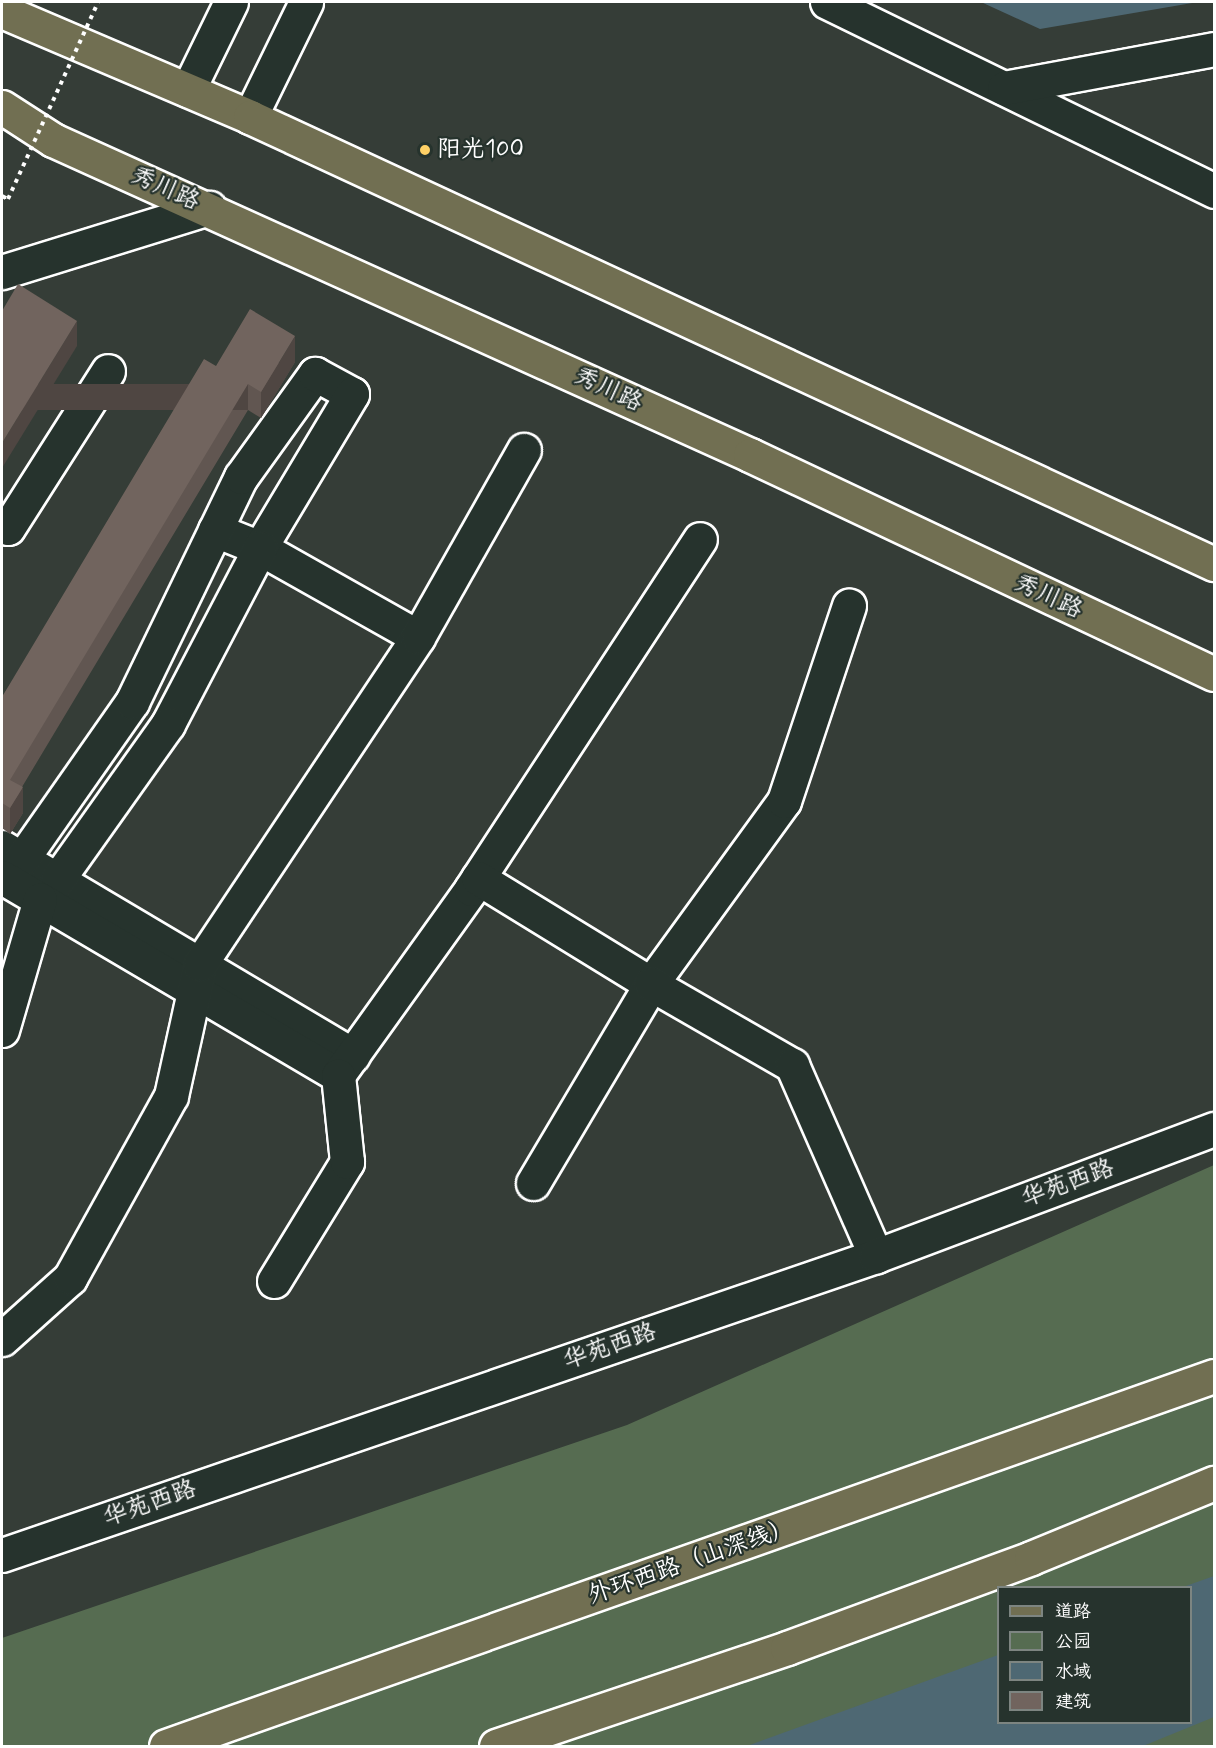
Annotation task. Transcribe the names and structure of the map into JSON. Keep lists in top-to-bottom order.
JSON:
{
  "streets": {
    "main road": ["秀川路", "外环西路（山深线）"],
    "street": ["华苑西路"]
  },
  "places": ["阳光100"],
  "legend": [
    "道路",
    "公园",
    "水域",
    "建筑"
  ]
}
